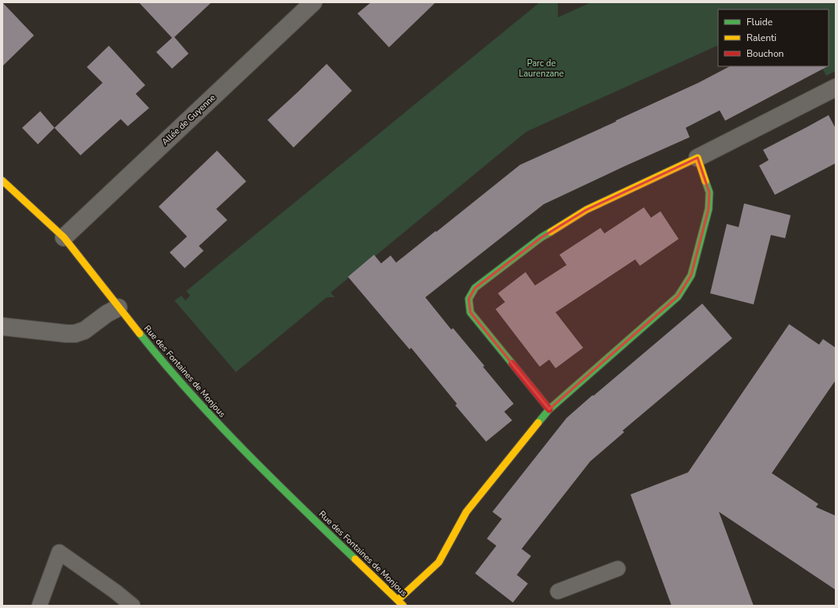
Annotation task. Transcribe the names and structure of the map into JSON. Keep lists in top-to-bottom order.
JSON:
{
  "streets": {
    "street": ["Allée de Guyenne", "Rue des Fontaines de Monjous"]
  },
  "crossings": [
    ["Allée de Guyenne", "Rue des Fontaines de Monjous"]
  ],
  "parks": ["Parc de Laurenzane"],
  "legend": ["Fluide", "Ralenti", "Bouchon"]
}
